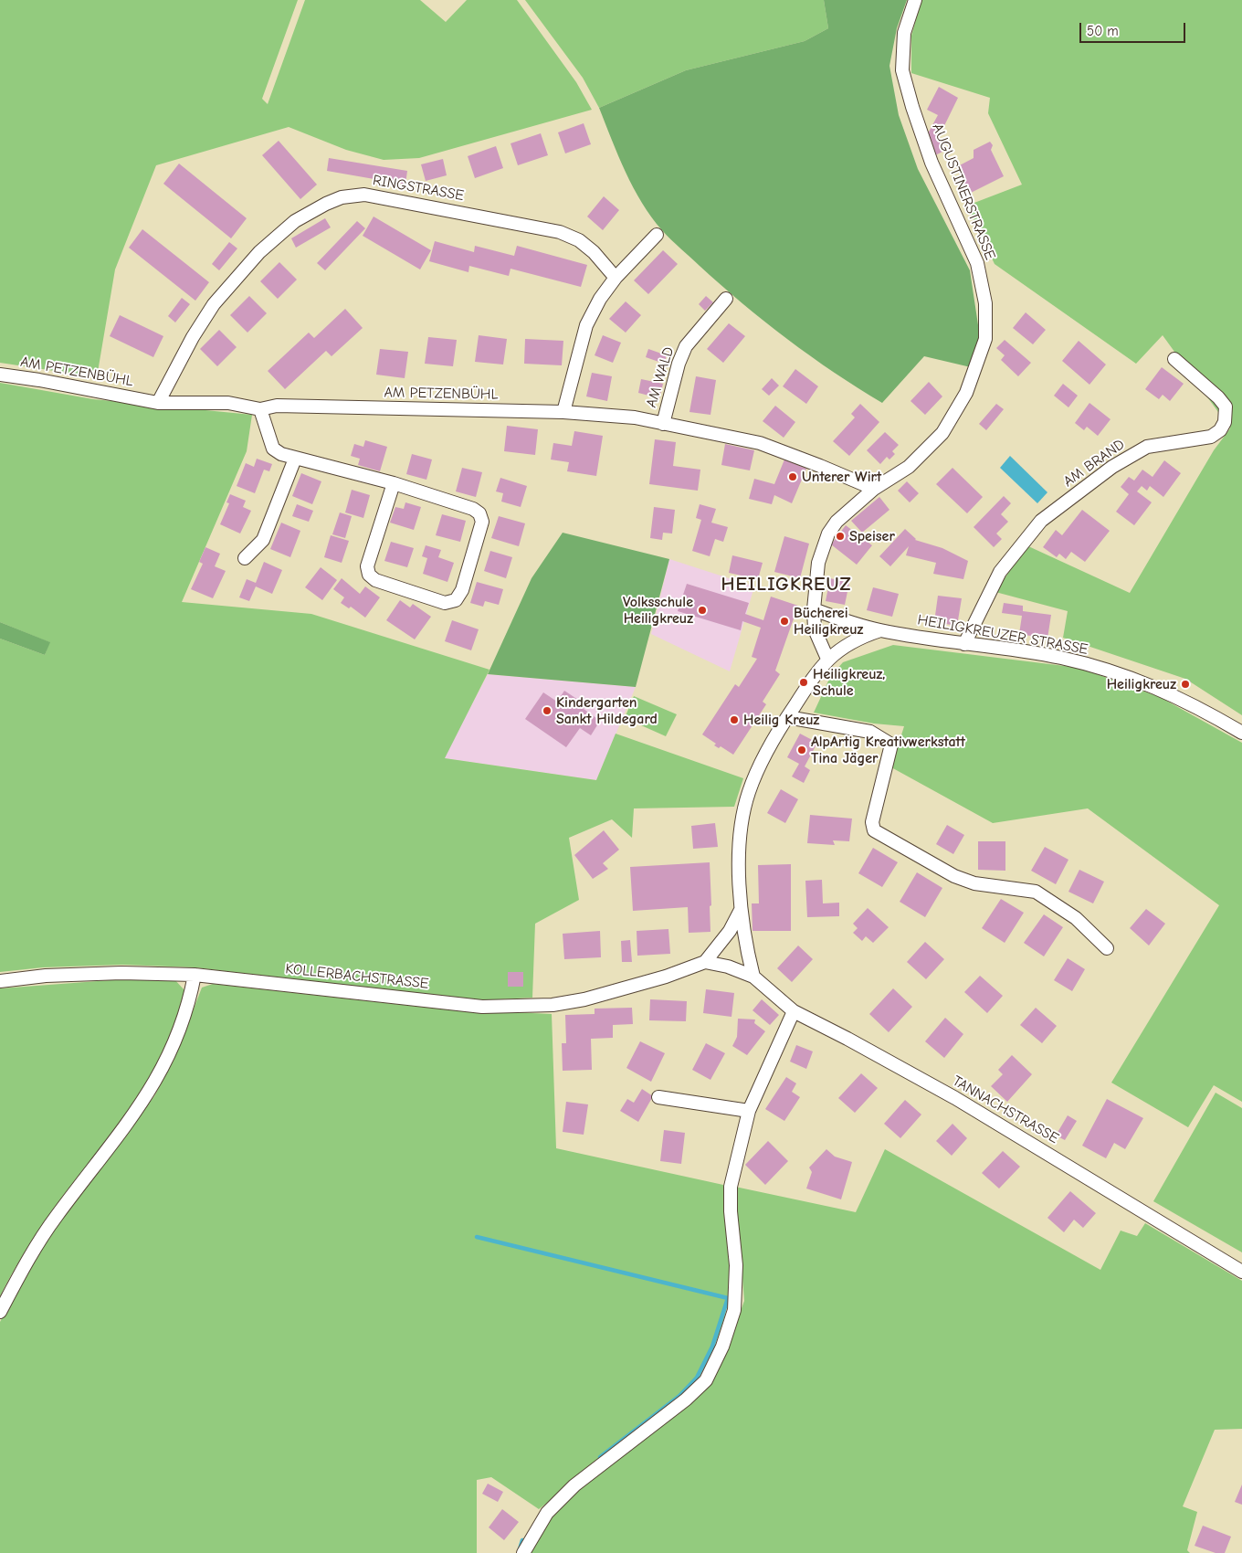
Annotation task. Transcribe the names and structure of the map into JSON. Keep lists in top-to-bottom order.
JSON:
{
  "streets": {
    "street": [
      "RINGSTRASSE",
      "AUGUSTINERSTRASSE",
      "AM PETZENBÜHL",
      "AM WALD",
      "AM BRAND",
      "HEILIGKREUZER STRASSE",
      "KOLLERBACHSTRASSE",
      "TANNACHSTRASSE"
    ]
  },
  "crossings": [
    ["RINGSTRASSE", "AM PETZENBÜHL"],
    ["AUGUSTINERSTRASSE", "AM PETZENBÜHL"],
    ["AUGUSTINERSTRASSE", "HEILIGKREUZER STRASSE"],
    ["AM PETZENBÜHL", "AM WALD"],
    ["AM BRAND", "HEILIGKREUZER STRASSE"],
    ["HEILIGKREUZER STRASSE", "KOLLERBACHSTRASSE"],
    ["HEILIGKREUZER STRASSE", "TANNACHSTRASSE"],
    ["KOLLERBACHSTRASSE", "TANNACHSTRASSE"]
  ],
  "districts": ["HEILIGKREUZ"],
  "places": [
    "Unterer Wirt",
    "Speiser",
    "Volksschule Heiligkreuz",
    "Bücherei Heiligkreuz",
    "Heiligkreuz, Schule",
    "Heiligkreuz",
    "Kindergarten Sankt Hildegard",
    "Heilig Kreuz",
    "AlpArtig Kreativwerkstatt Tina Jäger"
  ],
  "scale_bar": "50 m"
}
